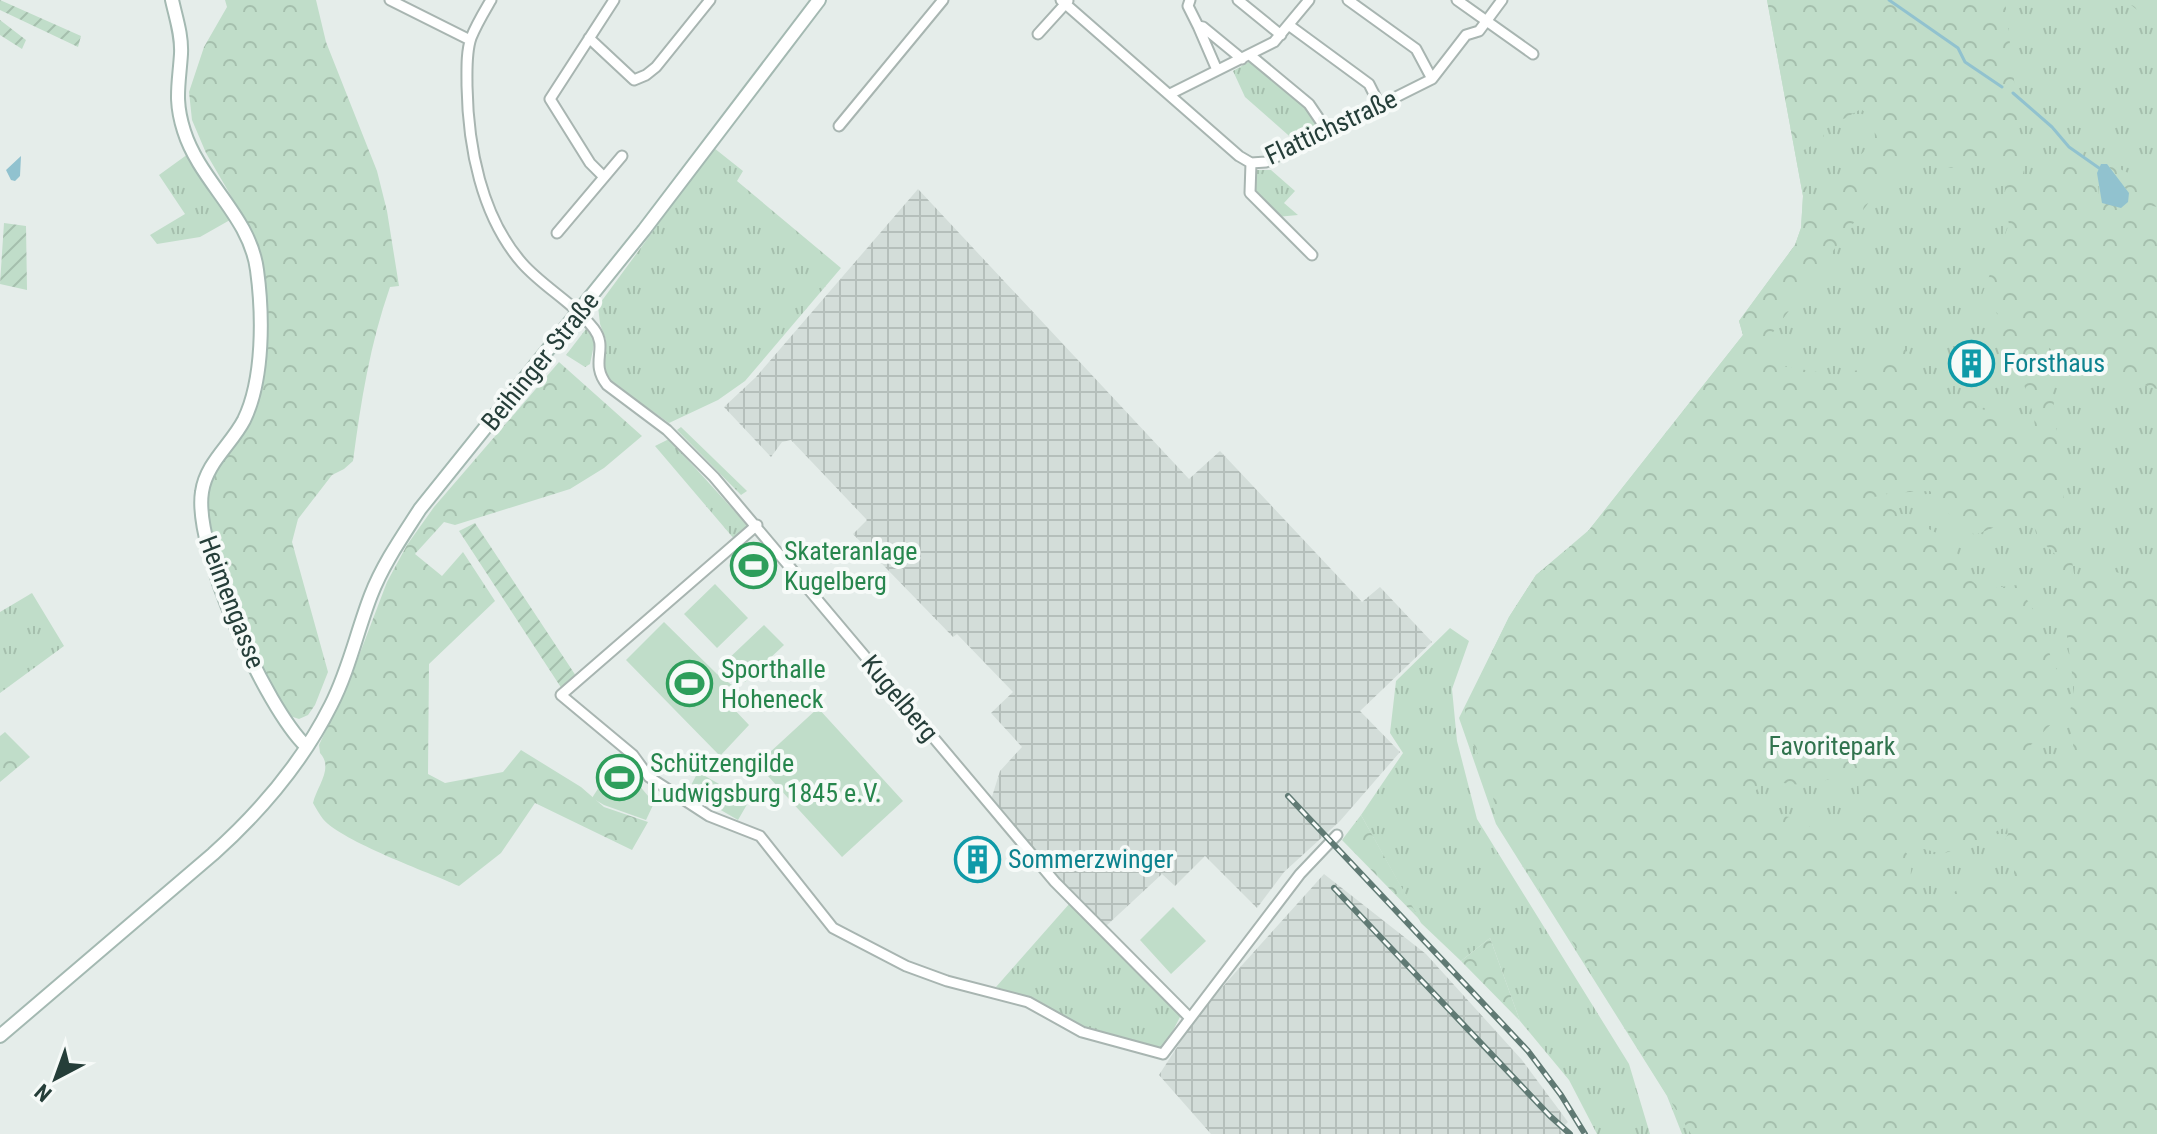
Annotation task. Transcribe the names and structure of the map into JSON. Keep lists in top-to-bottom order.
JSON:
{
  "streets": {
    "main road": ["Beihinger Straße", "Heimengasse"],
    "street": ["Flattichstraße", "Kugelberg"]
  },
  "crossings": [
    ["Beihinger Straße", "Heimengasse"],
    ["Beihinger Straße", "Kugelberg"]
  ],
  "parks": ["Favoritepark"],
  "places": {
    "building": ["Forsthaus", "Sommerzwinger"],
    "sports": ["Skateranlage Kugelberg", "Sporthalle Hoheneck", "Schützengilde Ludwigsburg 1845 e.V."]
  },
  "north": "bottom left"
}
